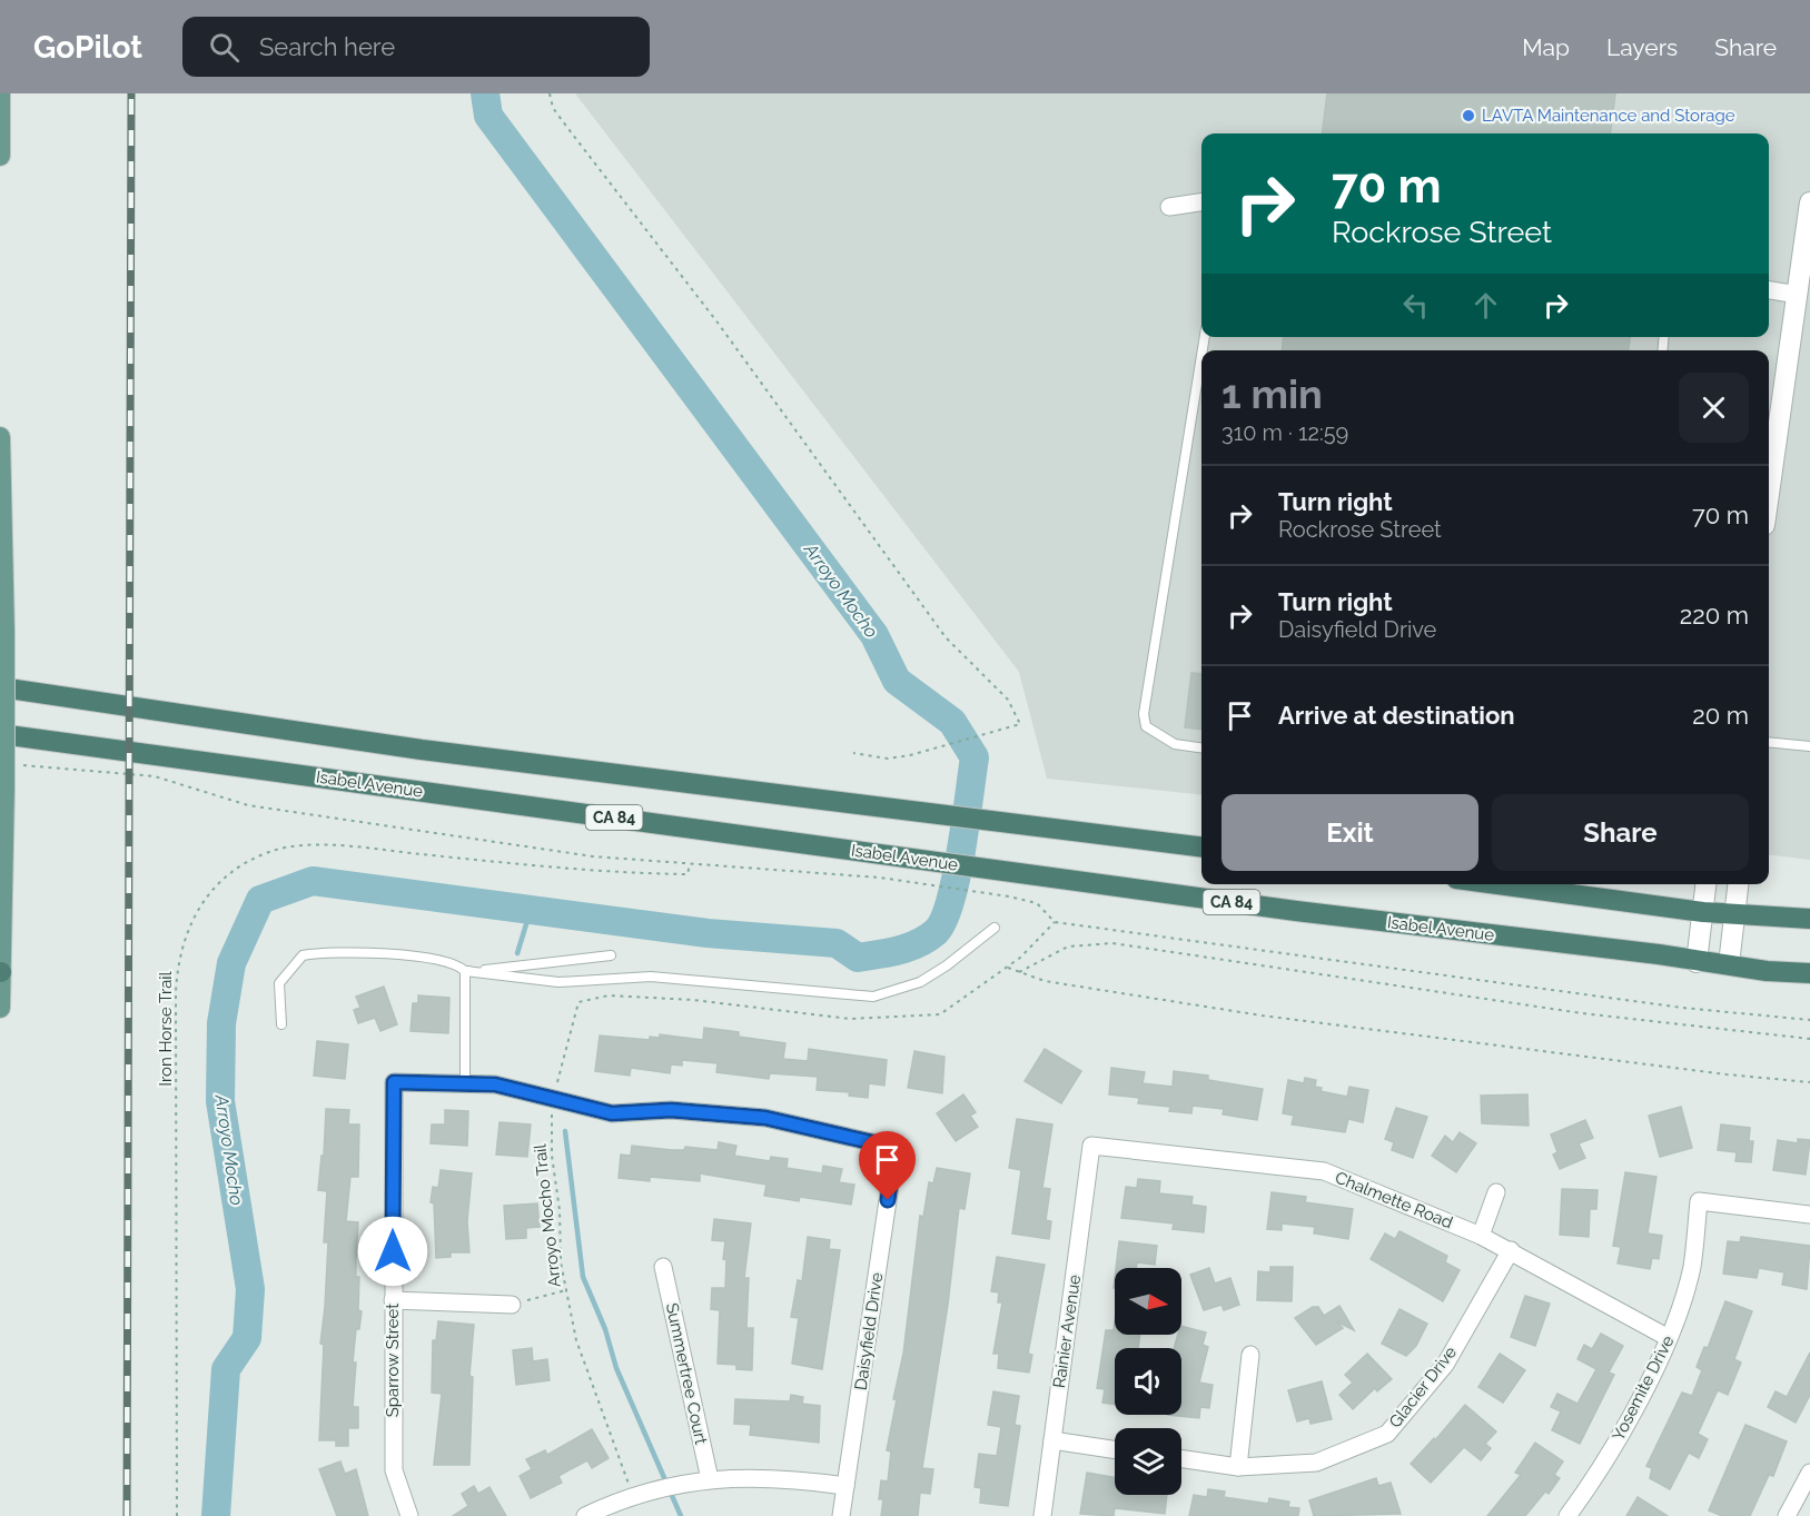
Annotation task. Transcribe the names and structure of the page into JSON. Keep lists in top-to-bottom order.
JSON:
{
  "streets": {
    "highway": ["Isabel Avenue", "CA 84"],
    "street": [
      "Chalmette Road",
      "Daisyfield Drive",
      "Rainier Avenue",
      "Sparrow Street",
      "Summertree Court",
      "Glacier Drive",
      "Yosemite Drive"
    ],
    "path": ["Iron Horse Trail", "Arroyo Mocho Trail"]
  },
  "crossings": [
    ["Chalmette Road", "Rainier Avenue"],
    ["Chalmette Road", "Glacier Drive"],
    ["Chalmette Road", "Yosemite Drive"],
    ["Arroyo Mocho Trail", "Daisyfield Drive"]
  ],
  "water": ["Arroyo Mocho"],
  "places": ["LAVTA Maintenance and Storage"],
  "north": "right",
  "page": {
    "header": "GoPilot",
    "search": "Search here",
    "nav": ["Map", "Layers", "Share"],
    "turn": ["70 m", "Rockrose Street"],
    "heading": ["1 min", "310 m · 12:59"],
    "list": [
      {
        "name": "Turn right",
        "note": "Rockrose Street",
        "value": "70 m"
      },
      {
        "name": "Turn right",
        "note": "Daisyfield Drive",
        "value": "220 m"
      },
      {
        "name": "Arrive at destination",
        "value": "20 m"
      }
    ],
    "buttons": ["Exit", "Share"]
  }
}
